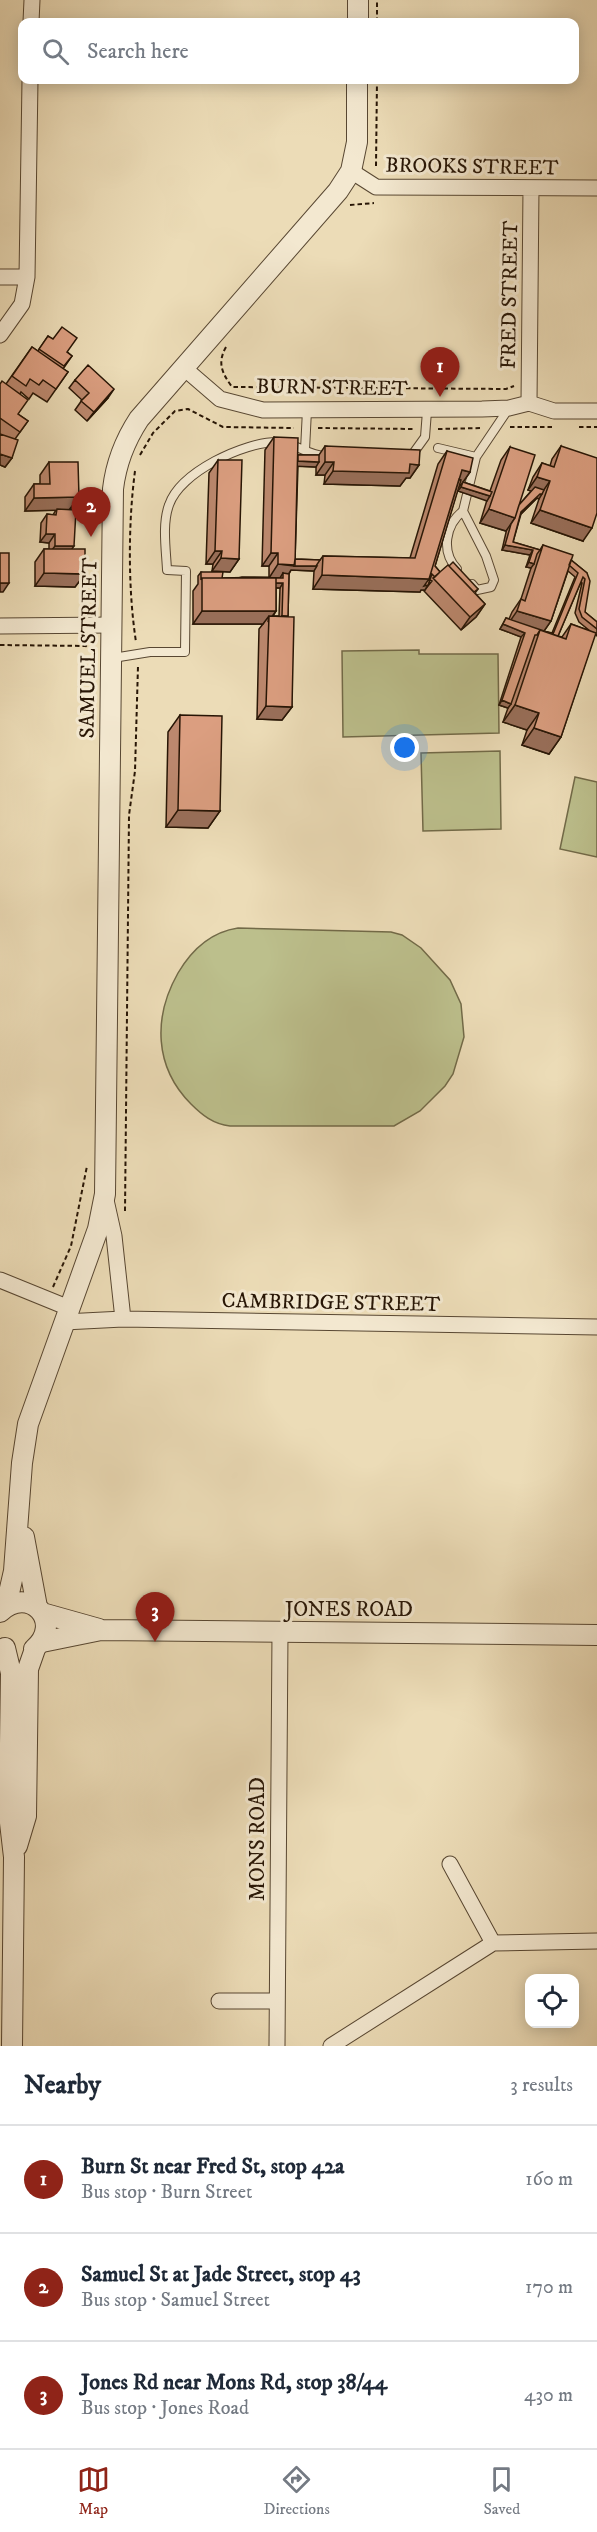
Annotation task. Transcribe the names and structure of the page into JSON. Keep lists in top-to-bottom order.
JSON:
{
  "streets": {
    "street": [
      "BROOKS STREET",
      "FRED STREET",
      "BURN STREET",
      "SAMUEL STREET",
      "CAMBRIDGE STREET",
      "JONES ROAD",
      "MONS ROAD"
    ]
  },
  "crossings": [
    ["BROOKS STREET", "FRED STREET"],
    ["BROOKS STREET", "SAMUEL STREET"],
    ["FRED STREET", "BURN STREET"],
    ["BURN STREET", "SAMUEL STREET"],
    ["SAMUEL STREET", "CAMBRIDGE STREET"],
    ["SAMUEL STREET", "JONES ROAD"],
    ["JONES ROAD", "MONS ROAD"]
  ],
  "page": {
    "search": "Search here",
    "pins": ["1", "2", "3"],
    "heading": ["Nearby", "3 results"],
    "list": [
      {
        "mark": "1",
        "name": "Burn St near Fred St, stop 42a",
        "note": "Bus stop · Burn Street",
        "value": "160 m"
      },
      {
        "mark": "2",
        "name": "Samuel St at Jade Street, stop 43",
        "note": "Bus stop · Samuel Street",
        "value": "170 m"
      },
      {
        "mark": "3",
        "name": "Jones Rd near Mons Rd, stop 38/44",
        "note": "Bus stop · Jones Road",
        "value": "430 m"
      }
    ],
    "nav": ["Map", "Directions", "Saved"]
  }
}
